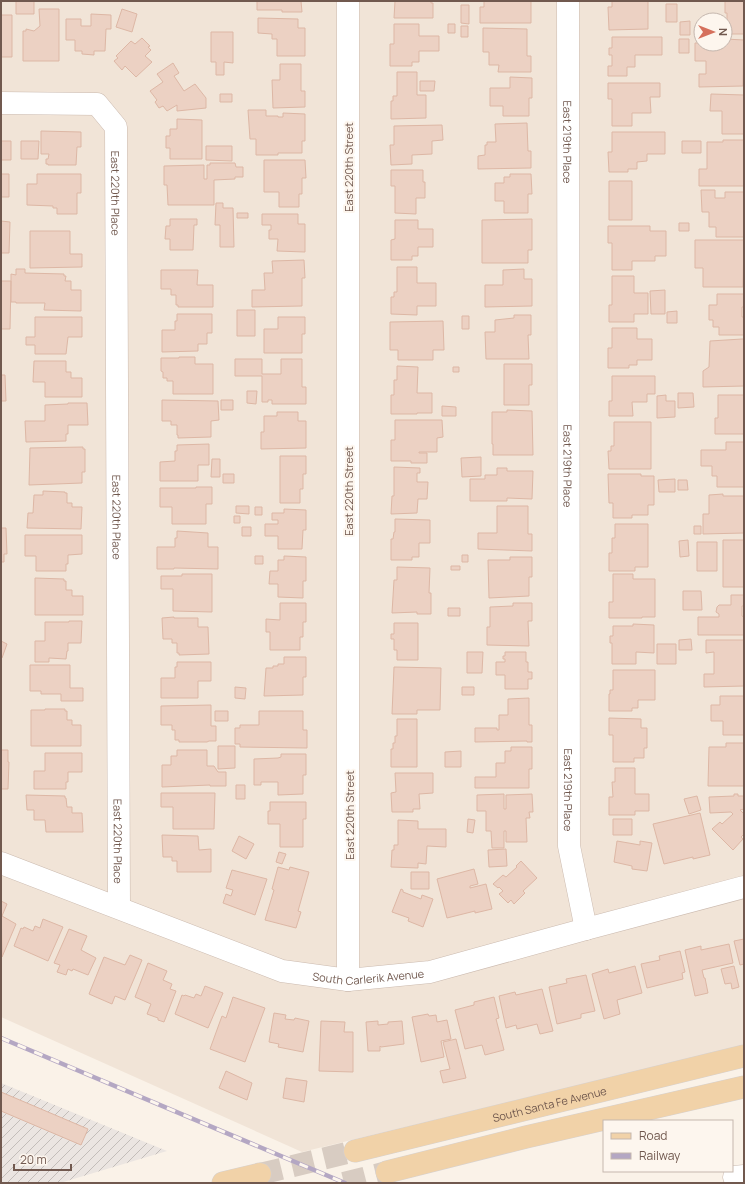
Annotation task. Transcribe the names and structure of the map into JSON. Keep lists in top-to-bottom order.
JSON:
{
  "streets": {
    "main road": ["South Santa Fe Avenue"],
    "street": [
      "East 219th Place",
      "East 220th Street",
      "East 220th Place",
      "South Carlerik Avenue"
    ]
  },
  "crossings": [
    ["East 219th Place", "South Carlerik Avenue"],
    ["East 220th Street", "South Carlerik Avenue"],
    ["East 220th Place", "South Carlerik Avenue"]
  ],
  "legend": ["Road", "Railway"],
  "scale_bar": "20 m",
  "north": "right"
}
